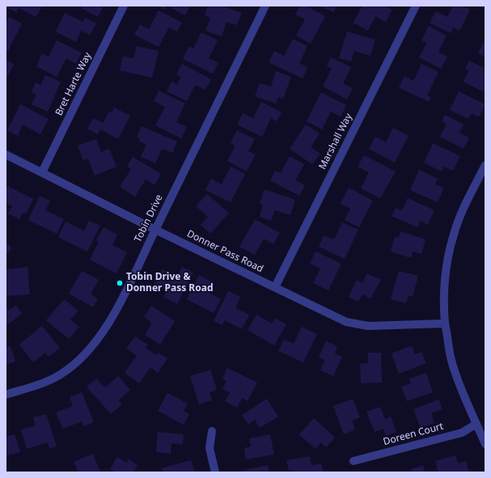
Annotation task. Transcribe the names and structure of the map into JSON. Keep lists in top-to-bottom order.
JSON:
{
  "streets": {
    "street": [
      "Bret Harte Way",
      "Marshall Way",
      "Tobin Drive",
      "Donner Pass Road",
      "Doreen Court"
    ]
  },
  "crossings": [
    ["Bret Harte Way", "Donner Pass Road"],
    ["Marshall Way", "Donner Pass Road"],
    ["Tobin Drive", "Donner Pass Road"]
  ],
  "places": ["Tobin Drive & Donner Pass Road"]
}
